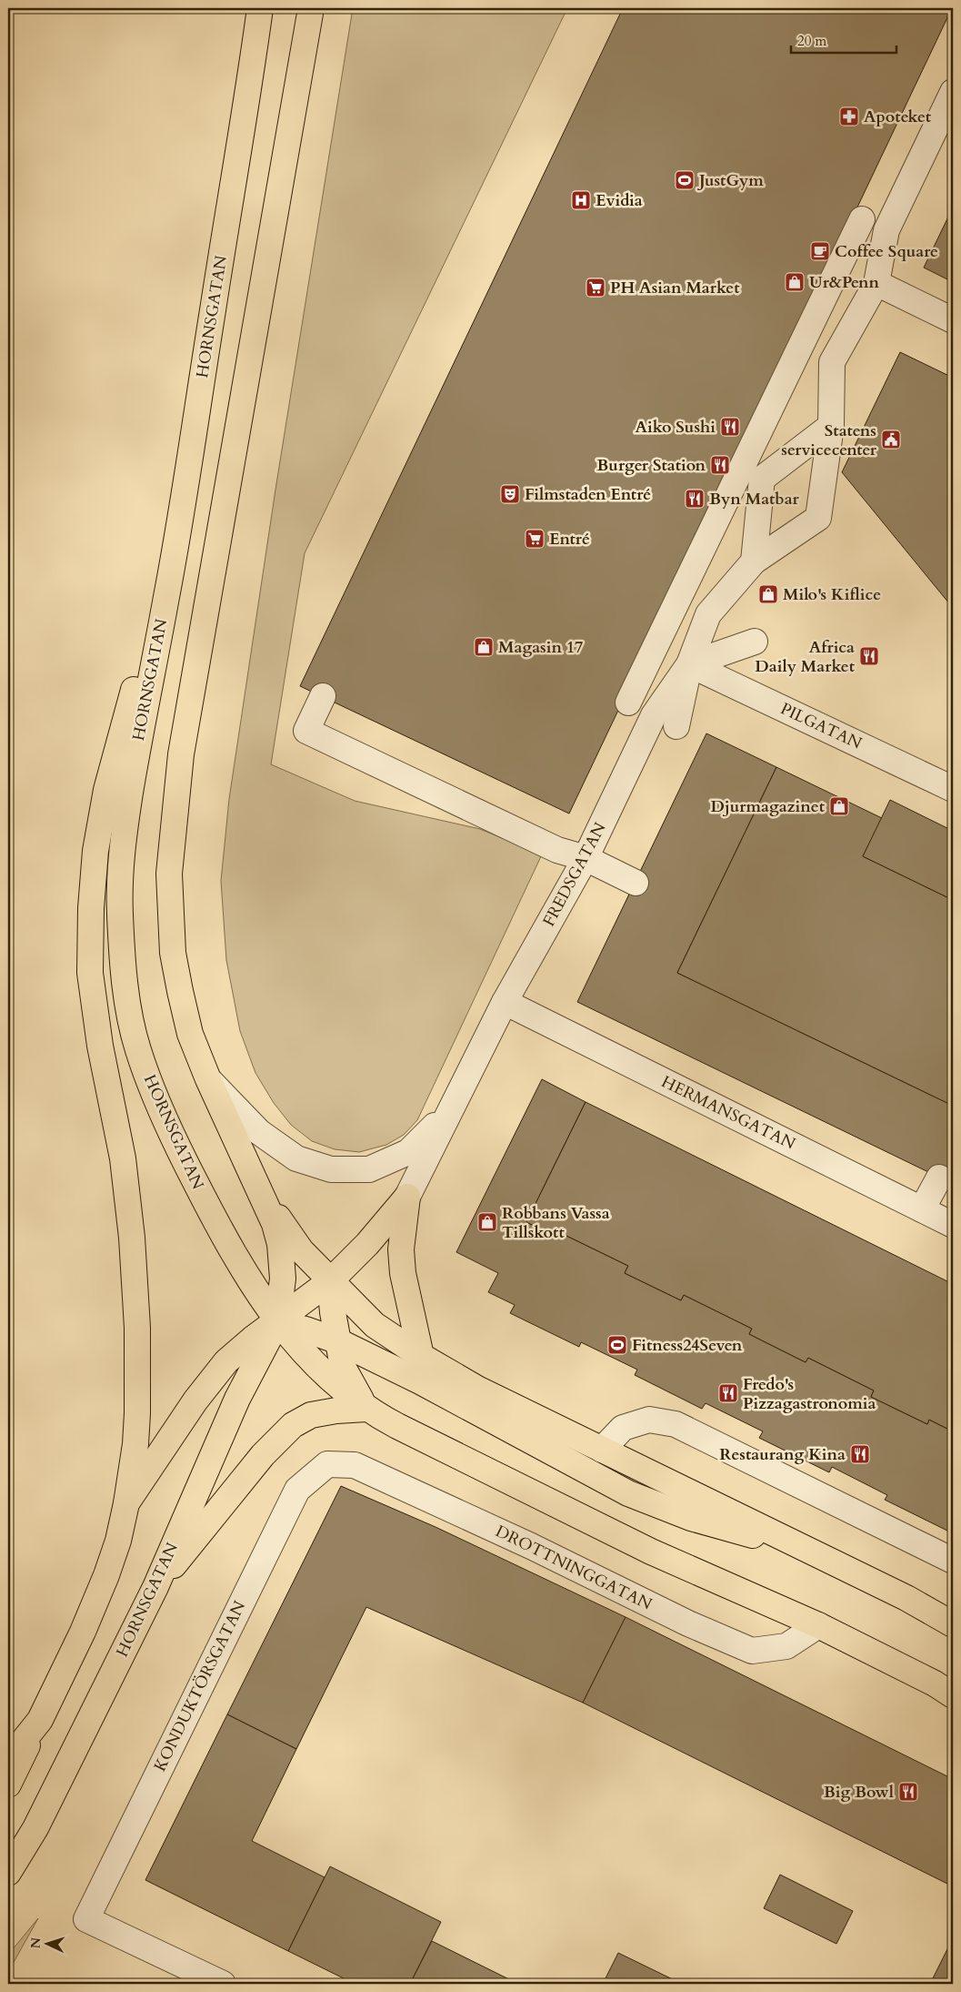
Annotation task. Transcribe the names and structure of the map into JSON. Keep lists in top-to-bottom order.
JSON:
{
  "streets": {
    "main road": ["HORNSGATAN"],
    "street": [
      "PILGATAN",
      "FREDSGATAN",
      "HERMANSGATAN",
      "DROTTNINGGATAN",
      "KONDUKTÖRSGATAN"
    ]
  },
  "crossings": [
    ["PILGATAN", "FREDSGATAN"],
    ["FREDSGATAN", "HERMANSGATAN"],
    ["DROTTNINGGATAN", "KONDUKTÖRSGATAN"]
  ],
  "places": {
    "pharmacy": ["Apoteket"],
    "sports": ["JustGym", "Fitness24Seven"],
    "hospital": ["Evidia"],
    "cafe": ["Coffee Square"],
    "shop": [
      "Ur&Penn",
      "Milo's Kiflice",
      "Magasin 17",
      "Djurmagazinet",
      "Robbans Vassa Tillskott"
    ],
    "supermarket": ["PH Asian Market", "Entré"],
    "restaurant": [
      "Aiko Sushi",
      "Burger Station",
      "Byn Matbar",
      "Africa Daily Market",
      "Fredo's Pizzagastronomia",
      "Restaurang Kina",
      "Big Bowl"
    ],
    "public building": ["Statens servicecenter"],
    "theatre": ["Filmstaden Entré"]
  },
  "scale_bar": "20 m",
  "north": "left"
}
